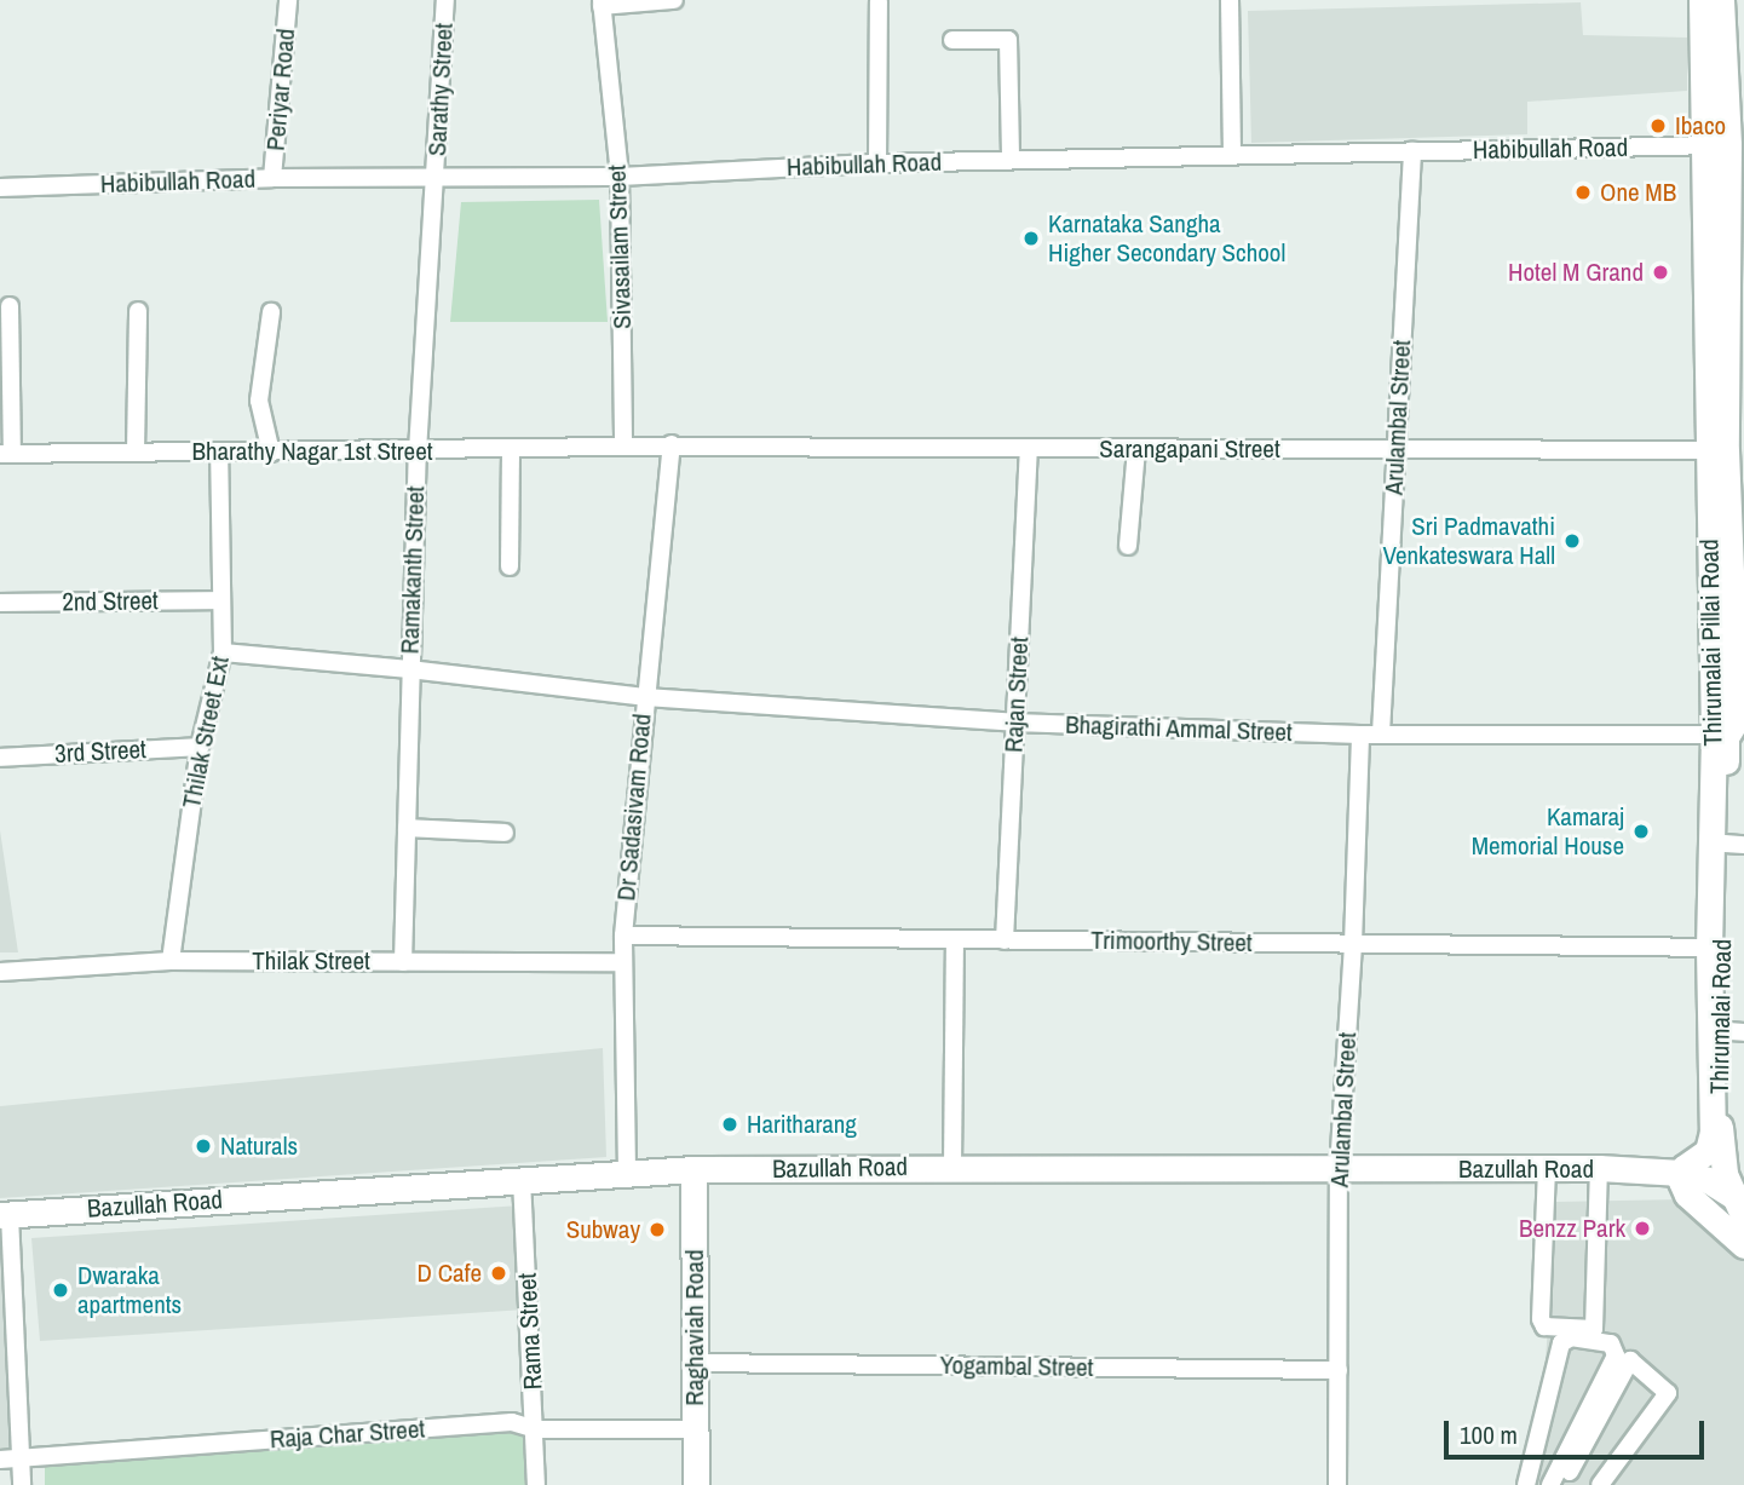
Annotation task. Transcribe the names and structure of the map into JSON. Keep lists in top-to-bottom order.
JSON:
{
  "streets": {
    "main road": [
      "Thirumalai Pillai Road",
      "Thirumalai Road",
      "Bazullah Road",
      "Raghaviah Road"
    ],
    "street": [
      "Periyar Road",
      "Sarathy Street",
      "Habibullah Road",
      "Sivasailam Street",
      "Arulambal Street",
      "Sarangapani Street",
      "Bharathy Nagar 1st Street",
      "Ramakanth Street",
      "2nd Street",
      "Rajan Street",
      "Bhagirathi Ammal Street",
      "Thilak Street Ext",
      "3rd Street",
      "Dr Sadasivam Road",
      "Trimoorthy Street",
      "Thilak Street",
      "Rama Street",
      "Yogambal Street",
      "Raja Char Street"
    ]
  },
  "crossings": [
    ["Periyar Road", "Habibullah Road"],
    ["Sarathy Street", "Habibullah Road"],
    ["Sarathy Street", "Ramakanth Street"],
    ["Habibullah Road", "Sivasailam Street"],
    ["Habibullah Road", "Arulambal Street"],
    ["Habibullah Road", "Ramakanth Street"],
    ["Habibullah Road", "Thirumalai Pillai Road"],
    ["Sivasailam Street", "Bharathy Nagar 1st Street"],
    ["Arulambal Street", "Sarangapani Street"],
    ["Arulambal Street", "Bhagirathi Ammal Street"],
    ["Arulambal Street", "Trimoorthy Street"],
    ["Arulambal Street", "Bazullah Road"],
    ["Arulambal Street", "Yogambal Street"],
    ["Sarangapani Street", "Thirumalai Pillai Road"],
    ["Sarangapani Street", "Rajan Street"],
    ["Sarangapani Street", "Dr Sadasivam Road"],
    ["Sarangapani Street", "Thirumalai Road"],
    ["Bharathy Nagar 1st Street", "Ramakanth Street"],
    ["Bharathy Nagar 1st Street", "Thilak Street Ext"],
    ["Ramakanth Street", "Bhagirathi Ammal Street"],
    ["Ramakanth Street", "Thilak Street"],
    ["2nd Street", "Thilak Street Ext"],
    ["Thirumalai Pillai Road", "Bhagirathi Ammal Street"],
    ["Thirumalai Pillai Road", "Trimoorthy Street"],
    ["Thirumalai Pillai Road", "Thirumalai Road"],
    ["Thirumalai Pillai Road", "Bazullah Road"],
    ["Rajan Street", "Bhagirathi Ammal Street"],
    ["Rajan Street", "Trimoorthy Street"],
    ["Bhagirathi Ammal Street", "Thilak Street Ext"],
    ["Bhagirathi Ammal Street", "Dr Sadasivam Road"],
    ["Thilak Street Ext", "3rd Street"],
    ["Thilak Street Ext", "Thilak Street"],
    ["Dr Sadasivam Road", "Trimoorthy Street"],
    ["Dr Sadasivam Road", "Thilak Street"],
    ["Dr Sadasivam Road", "Bazullah Road"],
    ["Trimoorthy Street", "Thirumalai Road"],
    ["Bazullah Road", "Raghaviah Road"],
    ["Bazullah Road", "Rama Street"],
    ["Raghaviah Road", "Yogambal Street"],
    ["Raghaviah Road", "Raja Char Street"],
    ["Rama Street", "Raja Char Street"]
  ],
  "places": [
    "Ibaco",
    "One MB",
    "Karnataka Sangha Higher Secondary School",
    "Hotel M Grand",
    "Sri Padmavathi Venkateswara Hall",
    "Kamaraj Memorial House",
    "Haritharang",
    "Naturals",
    "Benzz Park",
    "Subway",
    "D Cafe",
    "Dwaraka apartments"
  ],
  "scale_bar": "100 m"
}
